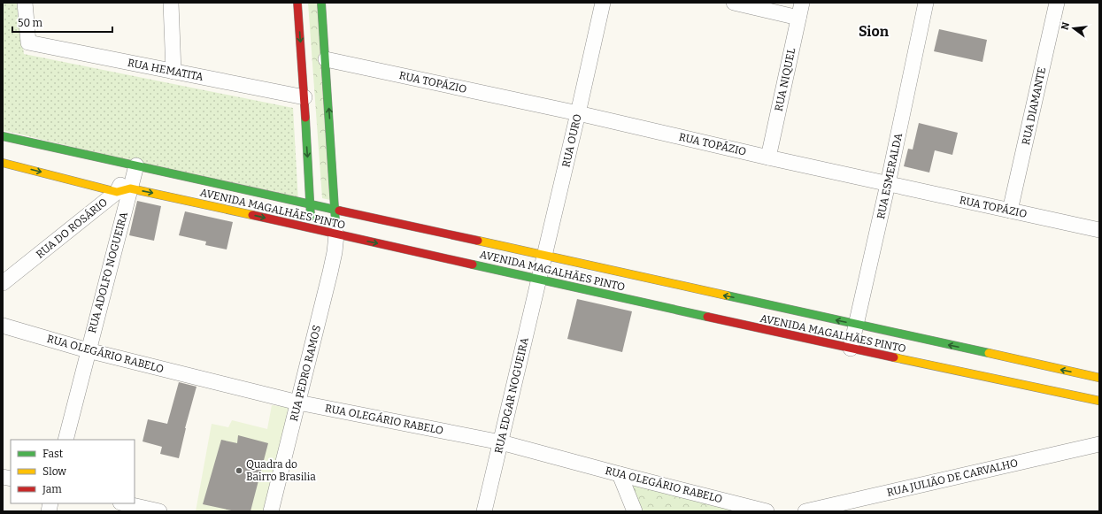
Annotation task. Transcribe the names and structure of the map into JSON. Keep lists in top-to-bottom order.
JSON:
{
  "streets": {
    "main road": ["AVENIDA MAGALHÃES PINTO"],
    "street": [
      "RUA HEMATITA",
      "RUA NIQUEL",
      "RUA TOPÁZIO",
      "RUA DIAMANTE",
      "RUA OURO",
      "RUA ESMERALDA",
      "RUA DO ROSÁRIO",
      "RUA ADOLFO NOGUEIRA",
      "RUA OLEGÁRIO RABELO",
      "RUA PEDRO RAMOS",
      "RUA EDGAR NOGUEIRA",
      "RUA JULIÃO DE CARVALHO"
    ]
  },
  "crossings": [
    ["RUA NIQUEL", "RUA TOPÁZIO"],
    ["RUA TOPÁZIO", "RUA DIAMANTE"],
    ["RUA TOPÁZIO", "RUA OURO"],
    ["RUA TOPÁZIO", "RUA ESMERALDA"],
    ["RUA OURO", "AVENIDA MAGALHÃES PINTO"],
    ["RUA OURO", "RUA EDGAR NOGUEIRA"],
    ["RUA ESMERALDA", "AVENIDA MAGALHÃES PINTO"],
    ["AVENIDA MAGALHÃES PINTO", "RUA DO ROSÁRIO"],
    ["AVENIDA MAGALHÃES PINTO", "RUA ADOLFO NOGUEIRA"],
    ["AVENIDA MAGALHÃES PINTO", "RUA PEDRO RAMOS"],
    ["AVENIDA MAGALHÃES PINTO", "RUA EDGAR NOGUEIRA"],
    ["RUA DO ROSÁRIO", "RUA ADOLFO NOGUEIRA"],
    ["RUA ADOLFO NOGUEIRA", "RUA OLEGÁRIO RABELO"],
    ["RUA OLEGÁRIO RABELO", "RUA PEDRO RAMOS"],
    ["RUA OLEGÁRIO RABELO", "RUA EDGAR NOGUEIRA"]
  ],
  "districts": ["Sion"],
  "places": ["Quadra do Bairro Brasilia"],
  "legend": ["Fast", "Slow", "Jam"],
  "scale_bar": "50 m",
  "north": "left"
}
